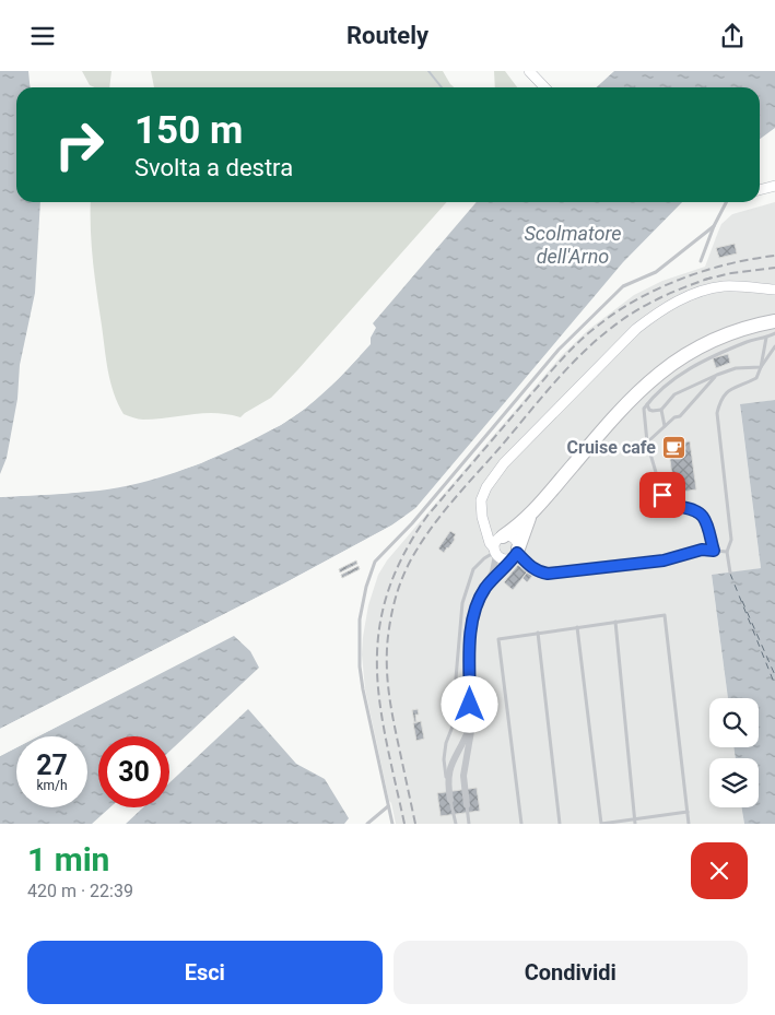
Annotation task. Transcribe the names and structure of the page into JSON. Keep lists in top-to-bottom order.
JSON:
{
  "water": ["Scolmatore dell'Arno"],
  "places": {
    "cafe": ["Cruise cafe"]
  },
  "page": {
    "header": "Routely",
    "turn": ["150 m", "Svolta a destra"],
    "speed": "27 km/h",
    "limit": "30",
    "heading": ["1 min", "420 m · 22:39"],
    "buttons": ["Esci", "Condividi"]
  }
}
